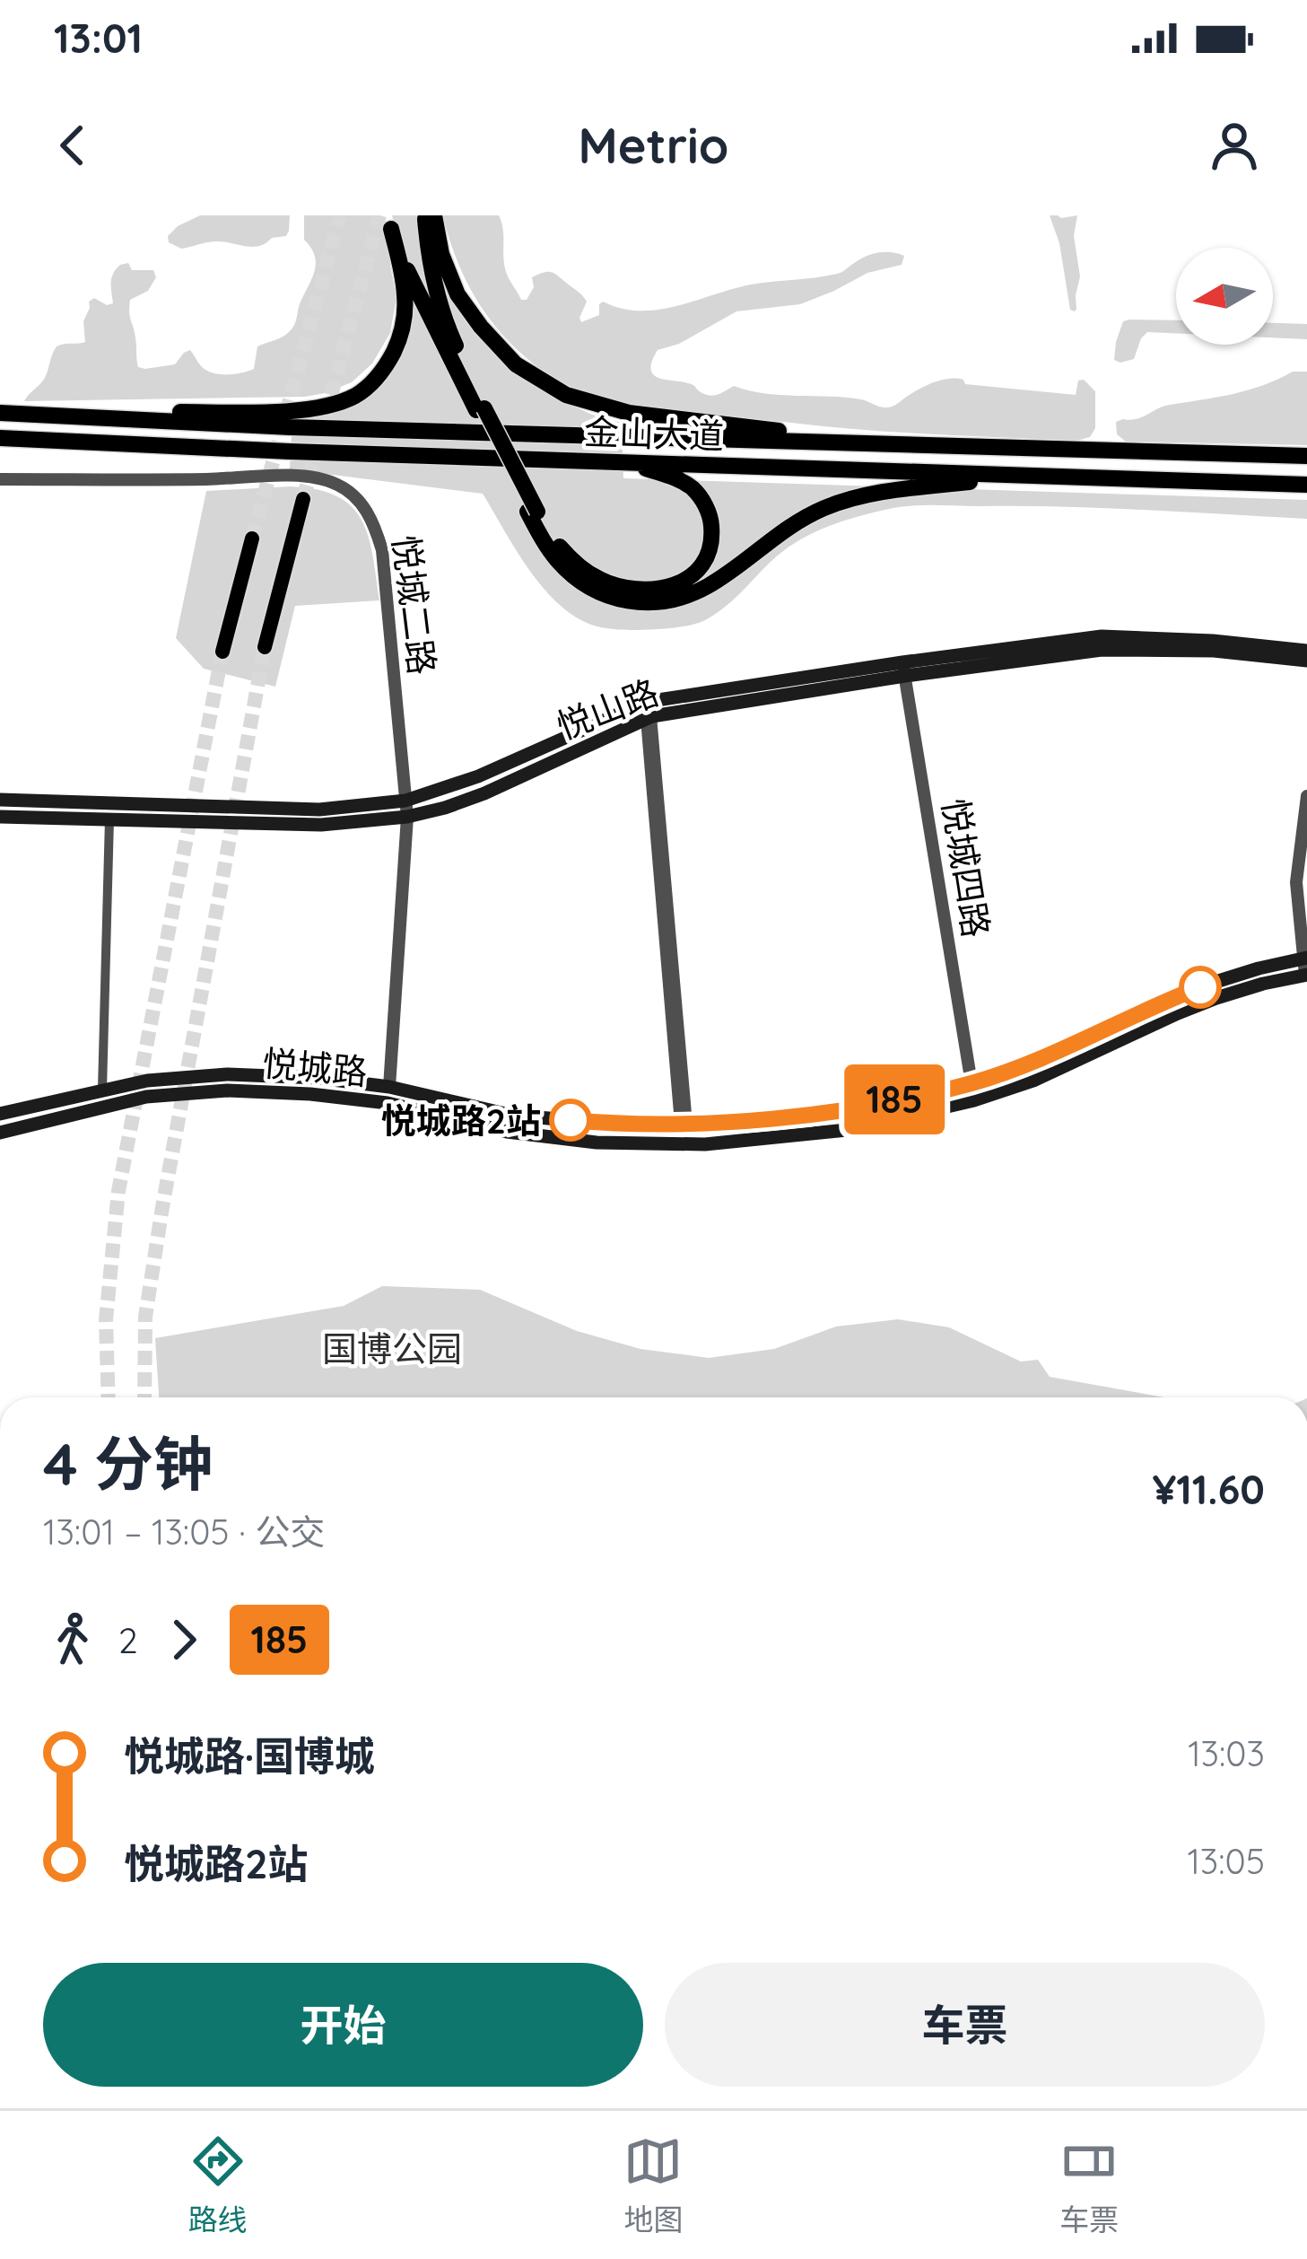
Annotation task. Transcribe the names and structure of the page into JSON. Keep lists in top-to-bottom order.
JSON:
{
  "streets": {
    "highway": ["金山大道"],
    "main road": ["悦山路", "悦城路"],
    "street": ["悦城二路", "悦城四路"]
  },
  "crossings": [
    ["悦城二路", "悦山路"],
    ["悦城二路", "悦城路"],
    ["悦山路", "悦城四路"],
    ["悦城四路", "悦城路"]
  ],
  "parks": ["国博公园"],
  "places": ["悦城路2站"],
  "lines": ["bus line 185"],
  "north": "left",
  "page": {
    "status": "13:01",
    "header": "Metrio",
    "on_map": "185",
    "heading": ["4 分钟", "13:01 – 13:05 · 公交", "¥11.60"],
    "legs": ["2", "185"],
    "list": [
      {
        "name": "悦城路·国博城",
        "value": "13:03"
      },
      {
        "name": "悦城路2站",
        "value": "13:05"
      }
    ],
    "buttons": ["开始", "车票"],
    "tabs": ["路线", "地图", "车票"]
  }
}
